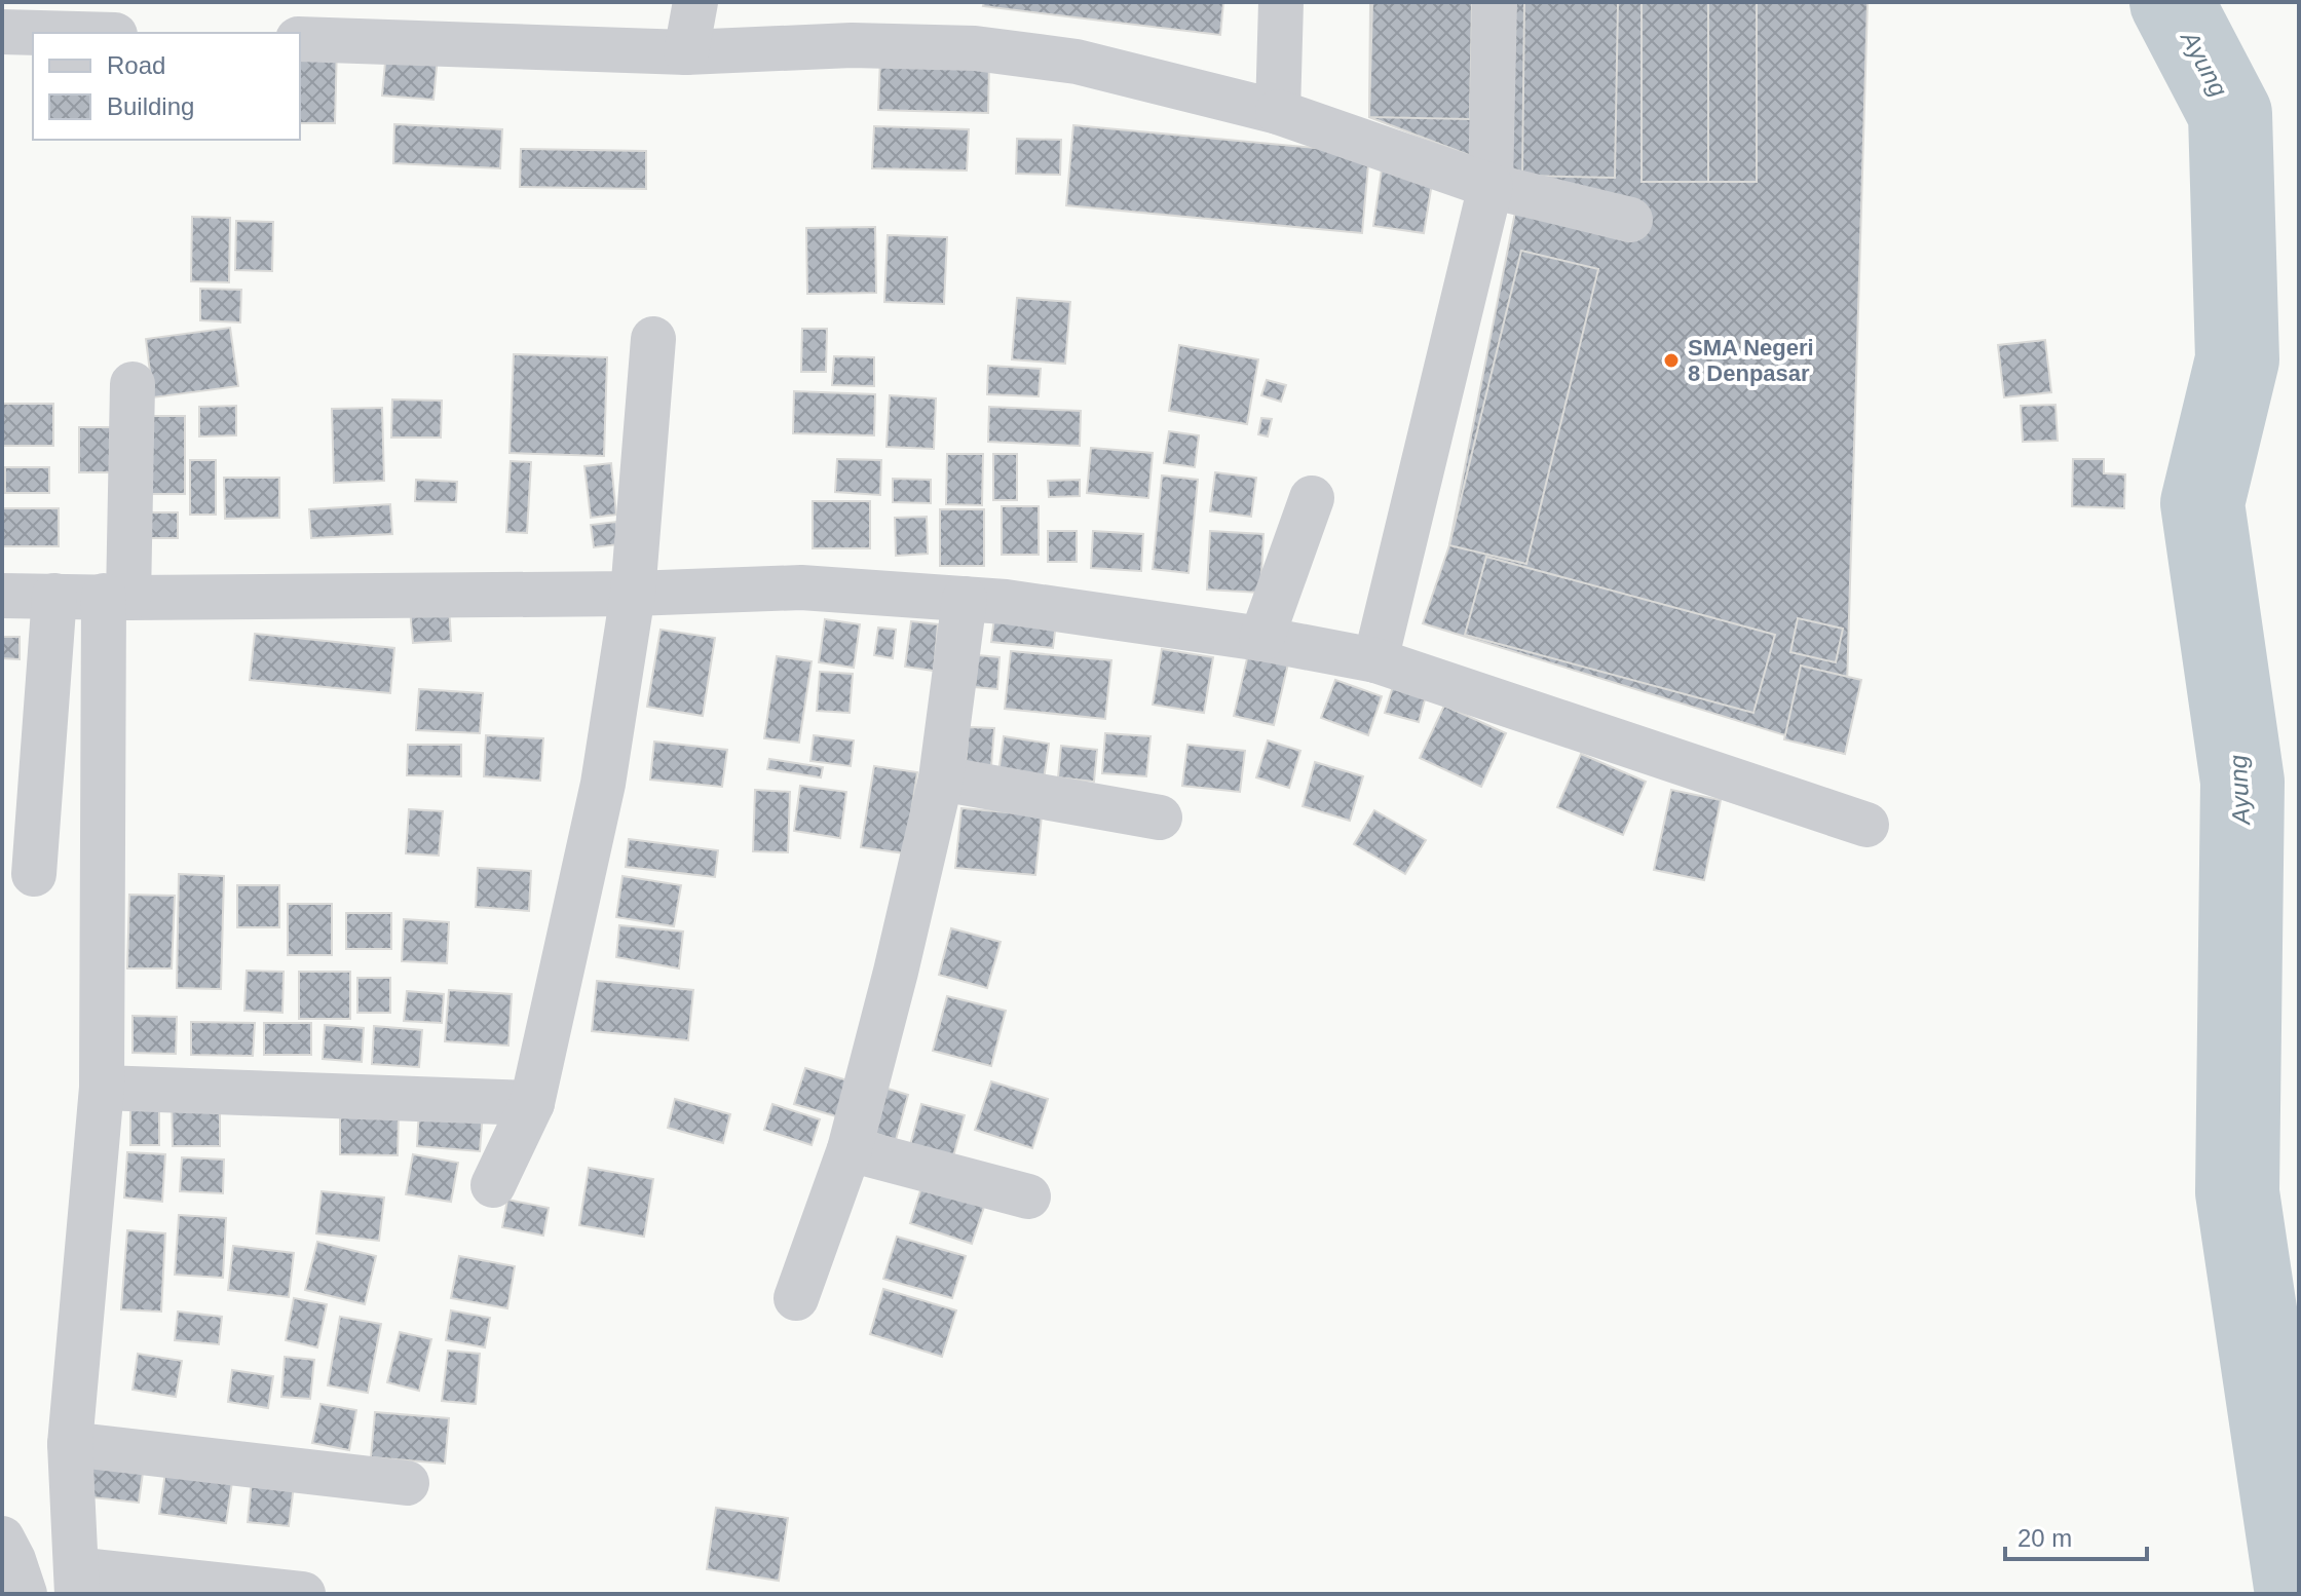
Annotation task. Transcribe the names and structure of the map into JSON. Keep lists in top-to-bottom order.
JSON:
{
  "water": ["Ayung"],
  "places": ["SMA Negeri 8 Denpasar"],
  "legend": ["Road", "Building"],
  "scale_bar": "20 m"
}
